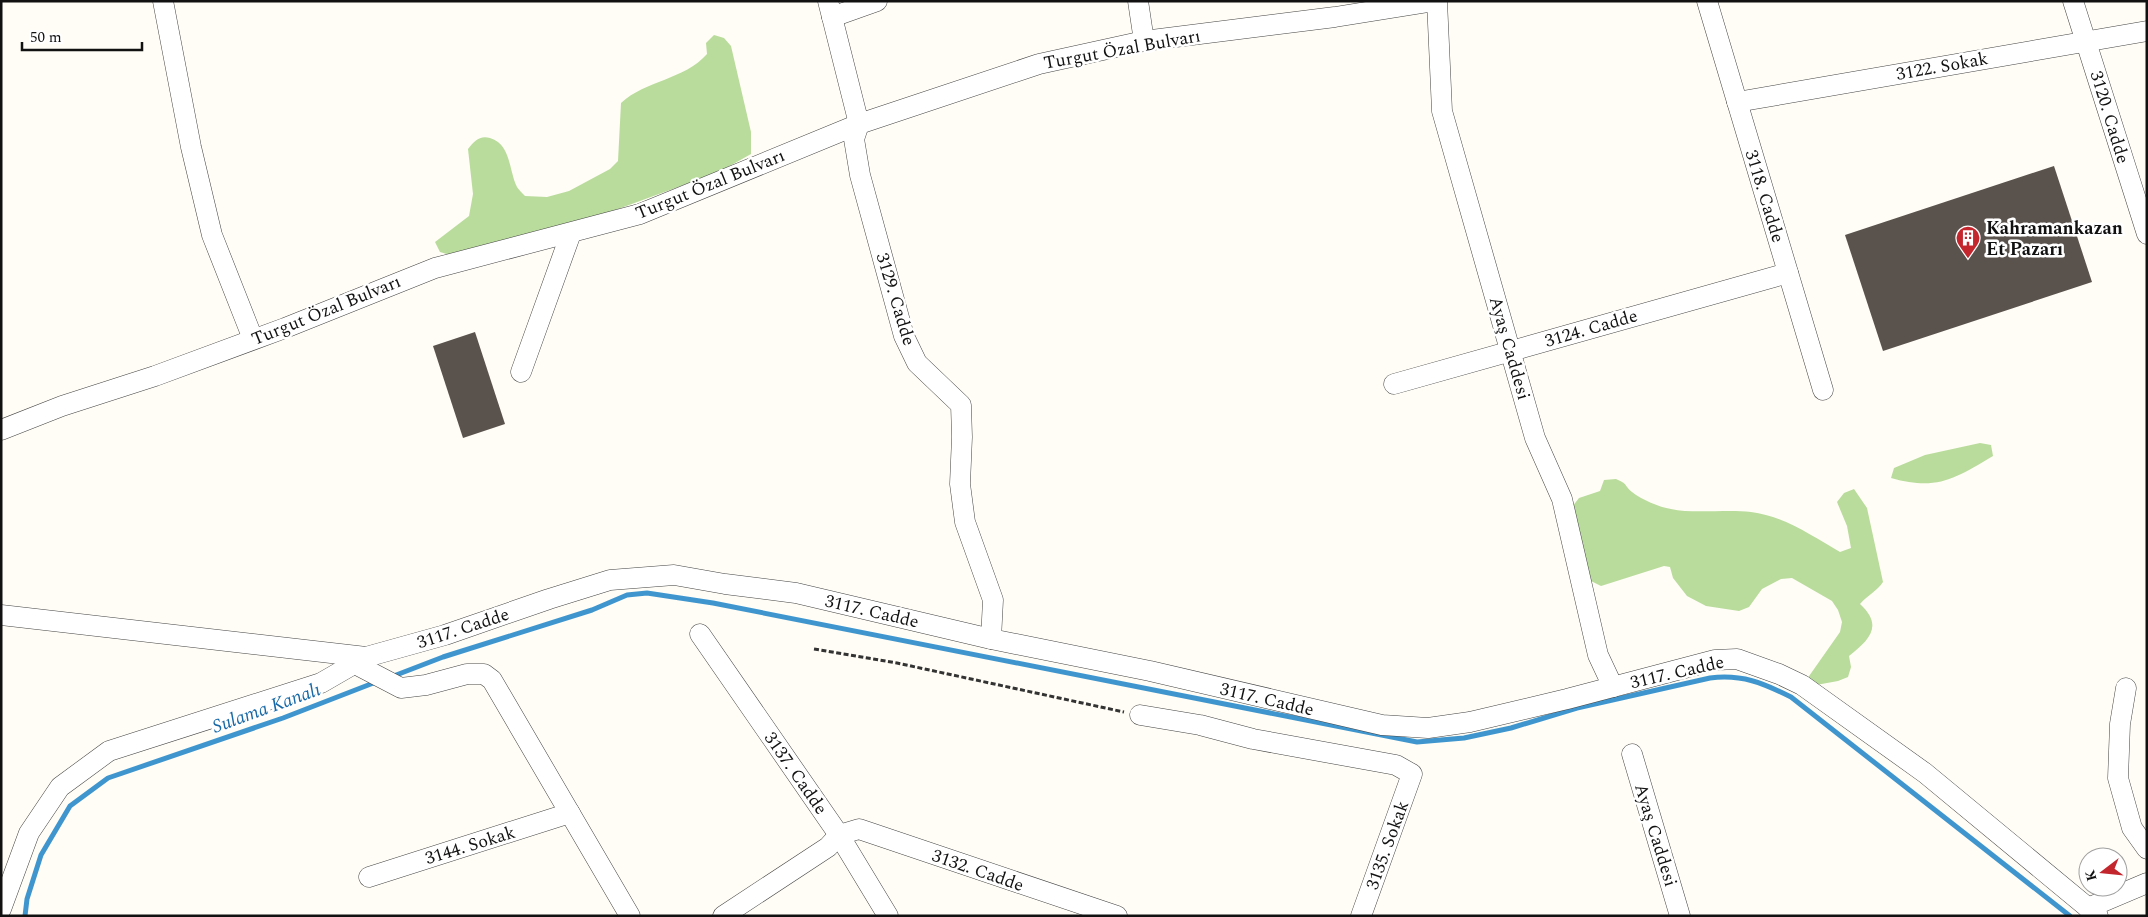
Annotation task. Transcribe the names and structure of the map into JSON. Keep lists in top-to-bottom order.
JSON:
{
  "streets": {
    "street": [
      "Turgut Özal Bulvarı",
      "3122. Sokak",
      "3120. Cadde",
      "3118. Cadde",
      "3129. Cadde",
      "3124. Cadde",
      "Ayaş Caddesi",
      "3117. Cadde",
      "3137. Cadde",
      "3144. Sokak",
      "3135. Sokak",
      "3132. Cadde"
    ]
  },
  "crossings": [
    ["Turgut Özal Bulvarı", "3129. Cadde"],
    ["Turgut Özal Bulvarı", "Ayaş Caddesi"],
    ["3122. Sokak", "3120. Cadde"],
    ["3122. Sokak", "3118. Cadde"],
    ["3118. Cadde", "3124. Cadde"],
    ["3129. Cadde", "3117. Cadde"],
    ["3124. Cadde", "Ayaş Caddesi"],
    ["Ayaş Caddesi", "3117. Cadde"],
    ["3137. Cadde", "3132. Cadde"]
  ],
  "water": ["Sulama Kanalı"],
  "places": {
    "building": ["Kahramankazan Et Pazarı"]
  },
  "scale_bar": "50 m",
  "north": "left"
}
